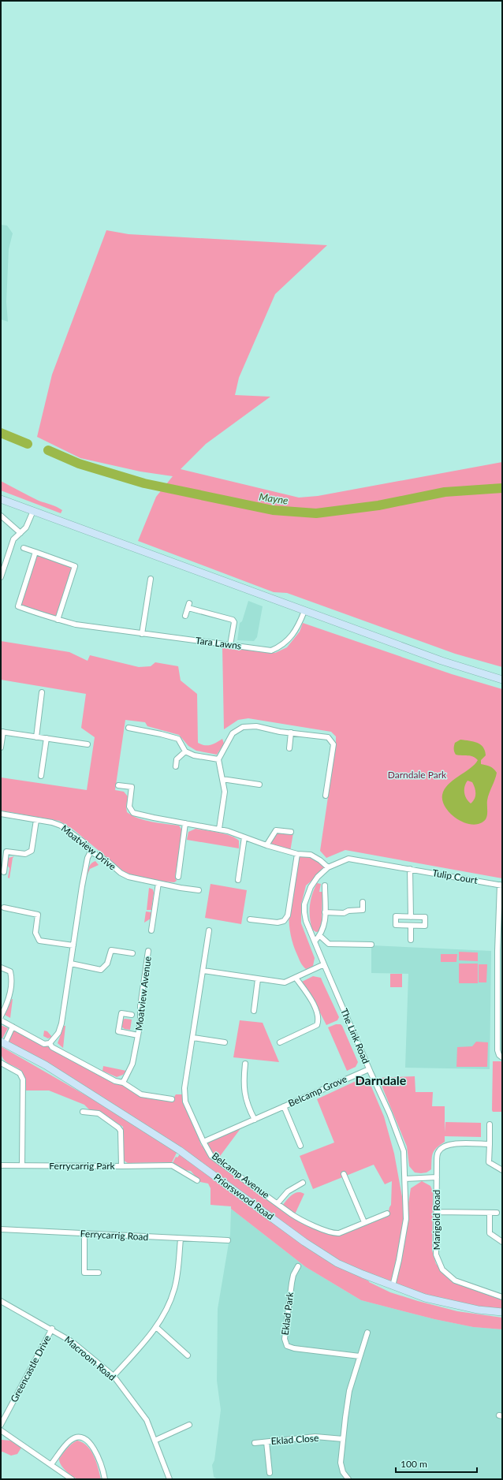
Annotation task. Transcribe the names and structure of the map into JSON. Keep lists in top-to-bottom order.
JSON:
{
  "streets": {
    "street": [
      "Tara Lawns",
      "Moatview Drive",
      "Tulip Court",
      "Moatview Avenue",
      "The Link Road",
      "Belcamp Grove",
      "Ferrycarrig Park",
      "Belcamp Avenue",
      "Priorswood Road",
      "Marigold Road",
      "Ferrycarrig Road",
      "Eklad Park",
      "Macroom Road",
      "Greencastle Drive",
      "Eklad Close"
    ]
  },
  "crossings": [
    ["Tulip Court", "The Link Road"],
    ["The Link Road", "Belcamp Grove"],
    ["The Link Road", "Priorswood Road"],
    ["The Link Road", "Marigold Road"],
    ["Belcamp Grove", "Belcamp Avenue"],
    ["Macroom Road", "Greencastle Drive"]
  ],
  "districts": ["Darndale"],
  "water": ["Mayne"],
  "parks": ["Darndale Park"],
  "scale_bar": "100 m"
}
